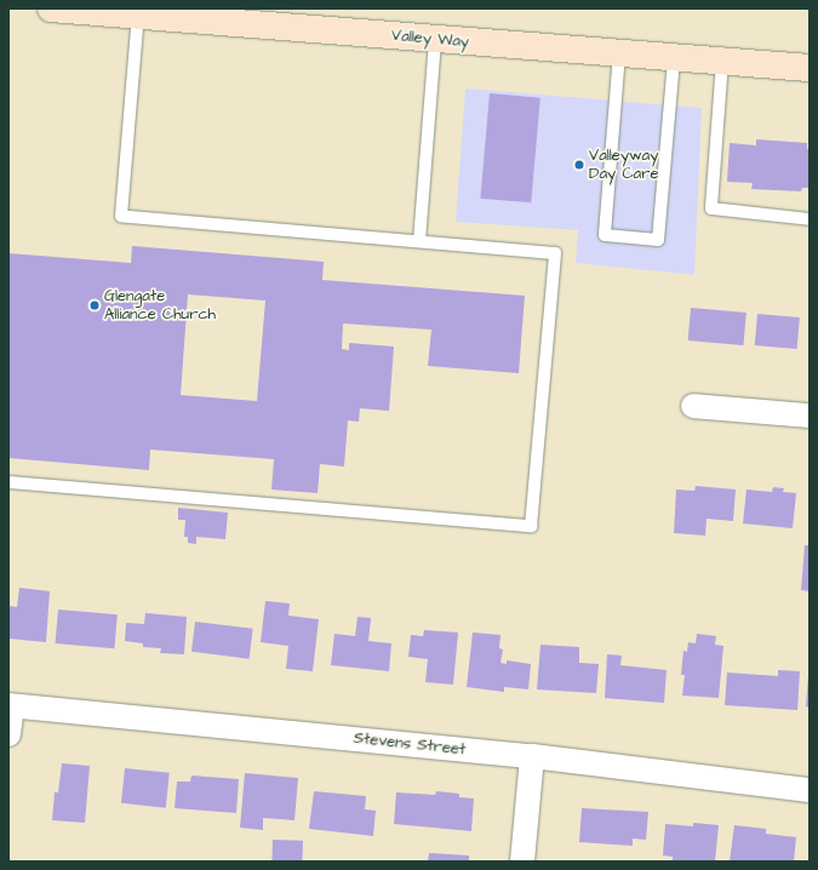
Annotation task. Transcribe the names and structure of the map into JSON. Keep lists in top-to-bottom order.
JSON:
{
  "streets": {
    "street": ["Valley Way", "Stevens Street"]
  },
  "places": ["Valleyway Day Care", "Glengate Alliance Church"]
}
